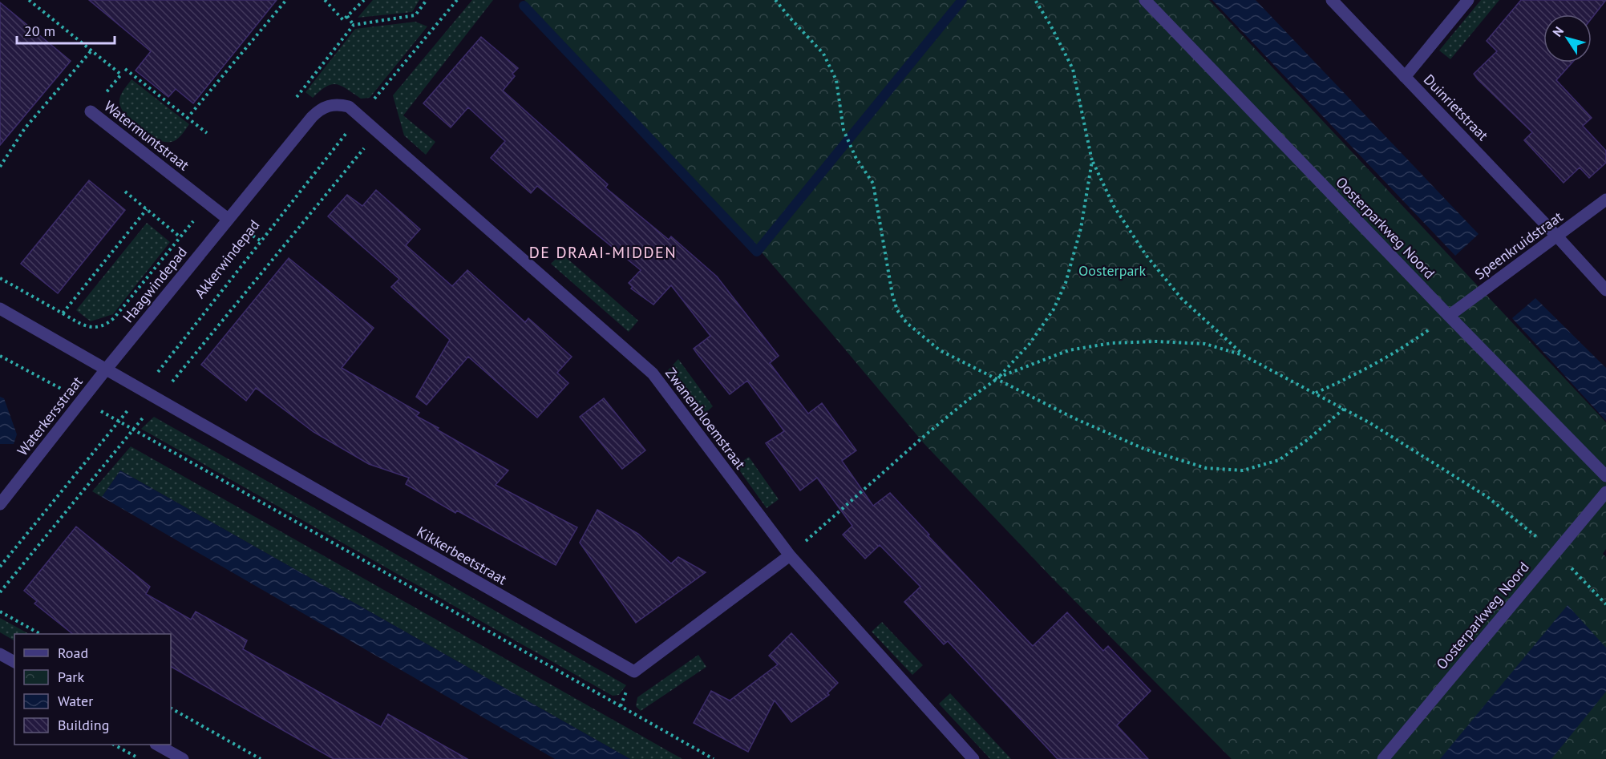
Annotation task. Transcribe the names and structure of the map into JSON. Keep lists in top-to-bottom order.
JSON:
{
  "streets": {
    "street": [
      "Duinrietstraat",
      "Watermuntstraat",
      "Oosterparkweg Noord",
      "Speenkruidstraat",
      "Akkerwindepad",
      "Haagwindepad",
      "Waterkersstraat",
      "Zwanenbloemstraat",
      "Kikkerbeetstraat"
    ]
  },
  "crossings": [
    ["Duinrietstraat", "Speenkruidstraat"],
    ["Watermuntstraat", "Akkerwindepad"],
    ["Watermuntstraat", "Haagwindepad"],
    ["Oosterparkweg Noord", "Speenkruidstraat"],
    ["Akkerwindepad", "Haagwindepad"],
    ["Akkerwindepad", "Zwanenbloemstraat"],
    ["Akkerwindepad", "Kikkerbeetstraat"],
    ["Haagwindepad", "Waterkersstraat"],
    ["Haagwindepad", "Kikkerbeetstraat"],
    ["Waterkersstraat", "Kikkerbeetstraat"],
    ["Zwanenbloemstraat", "Kikkerbeetstraat"]
  ],
  "districts": ["DE DRAAI-MIDDEN"],
  "parks": ["Oosterpark"],
  "legend": [
    "Road",
    "Park",
    "Water",
    "Building"
  ],
  "scale_bar": "20 m",
  "north": "top left"
}
